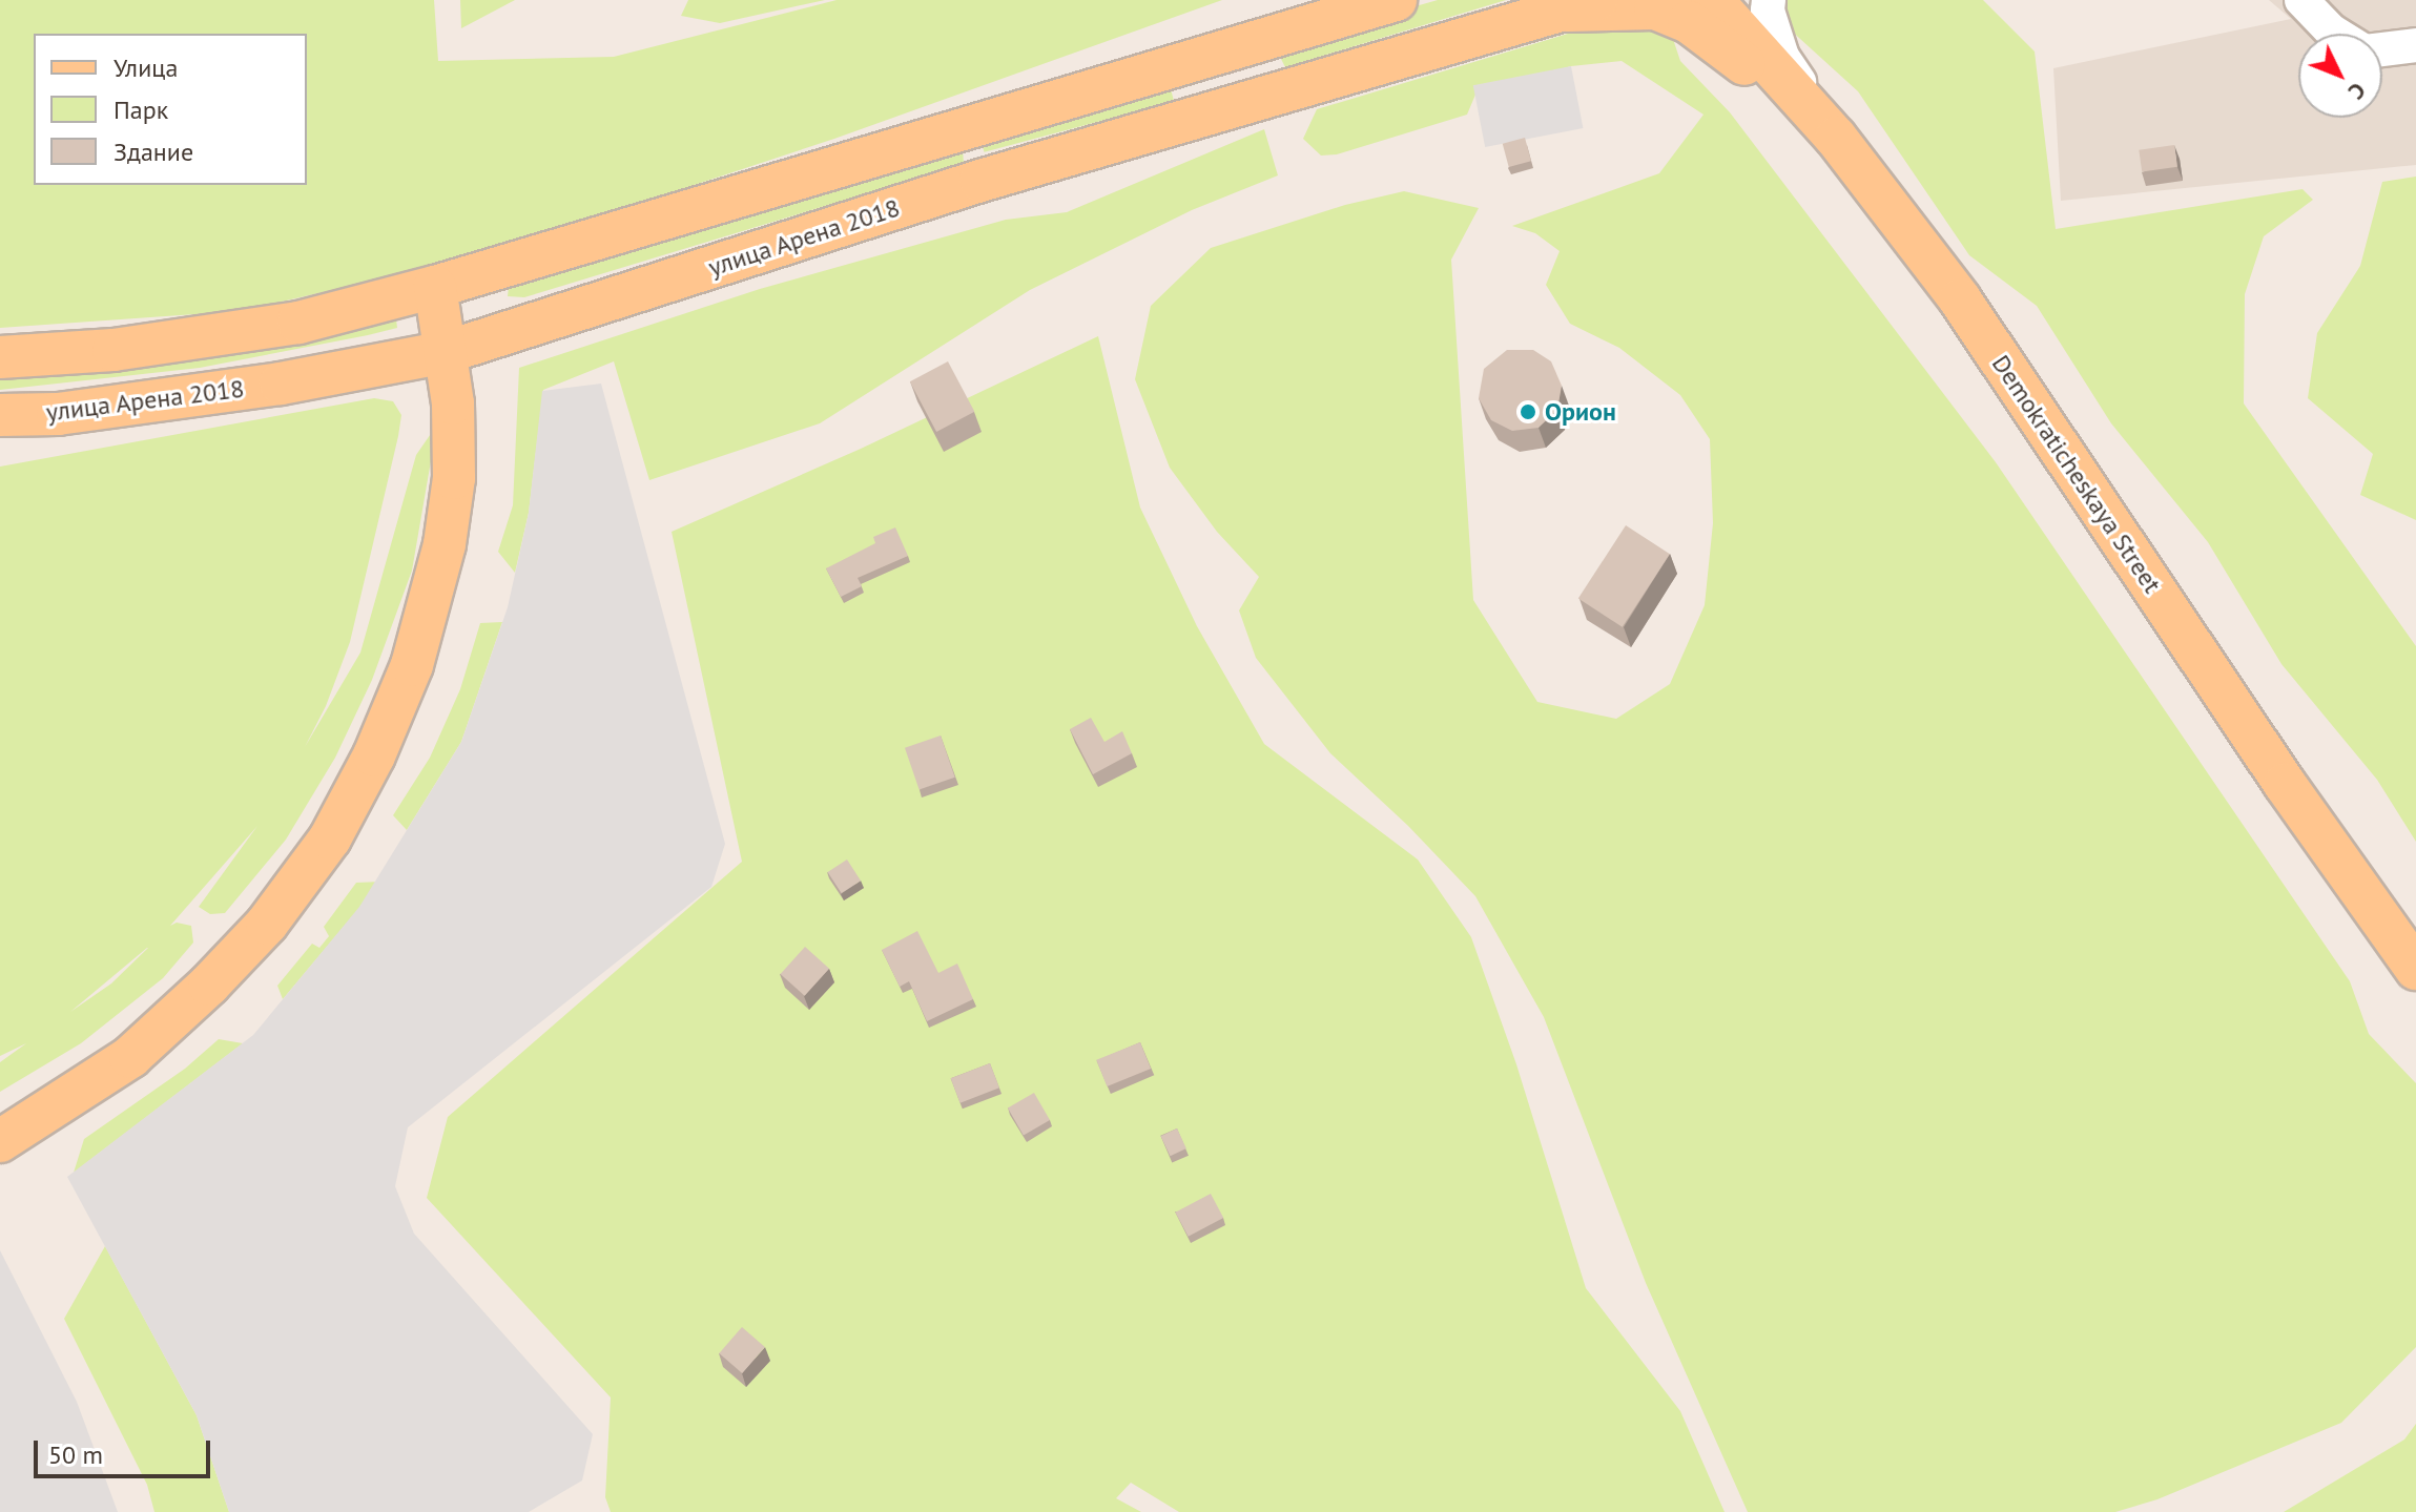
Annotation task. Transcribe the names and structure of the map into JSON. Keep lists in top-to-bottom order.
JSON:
{
  "streets": {
    "main road": ["улица Арена 2018", "Demokraticheskaya Street"]
  },
  "crossings": [
    ["улица Арена 2018", "Demokraticheskaya Street"]
  ],
  "places": ["Орион"],
  "legend": ["Улица", "Парк", "Здание"],
  "scale_bar": "50 m",
  "north": "bottom right"
}
